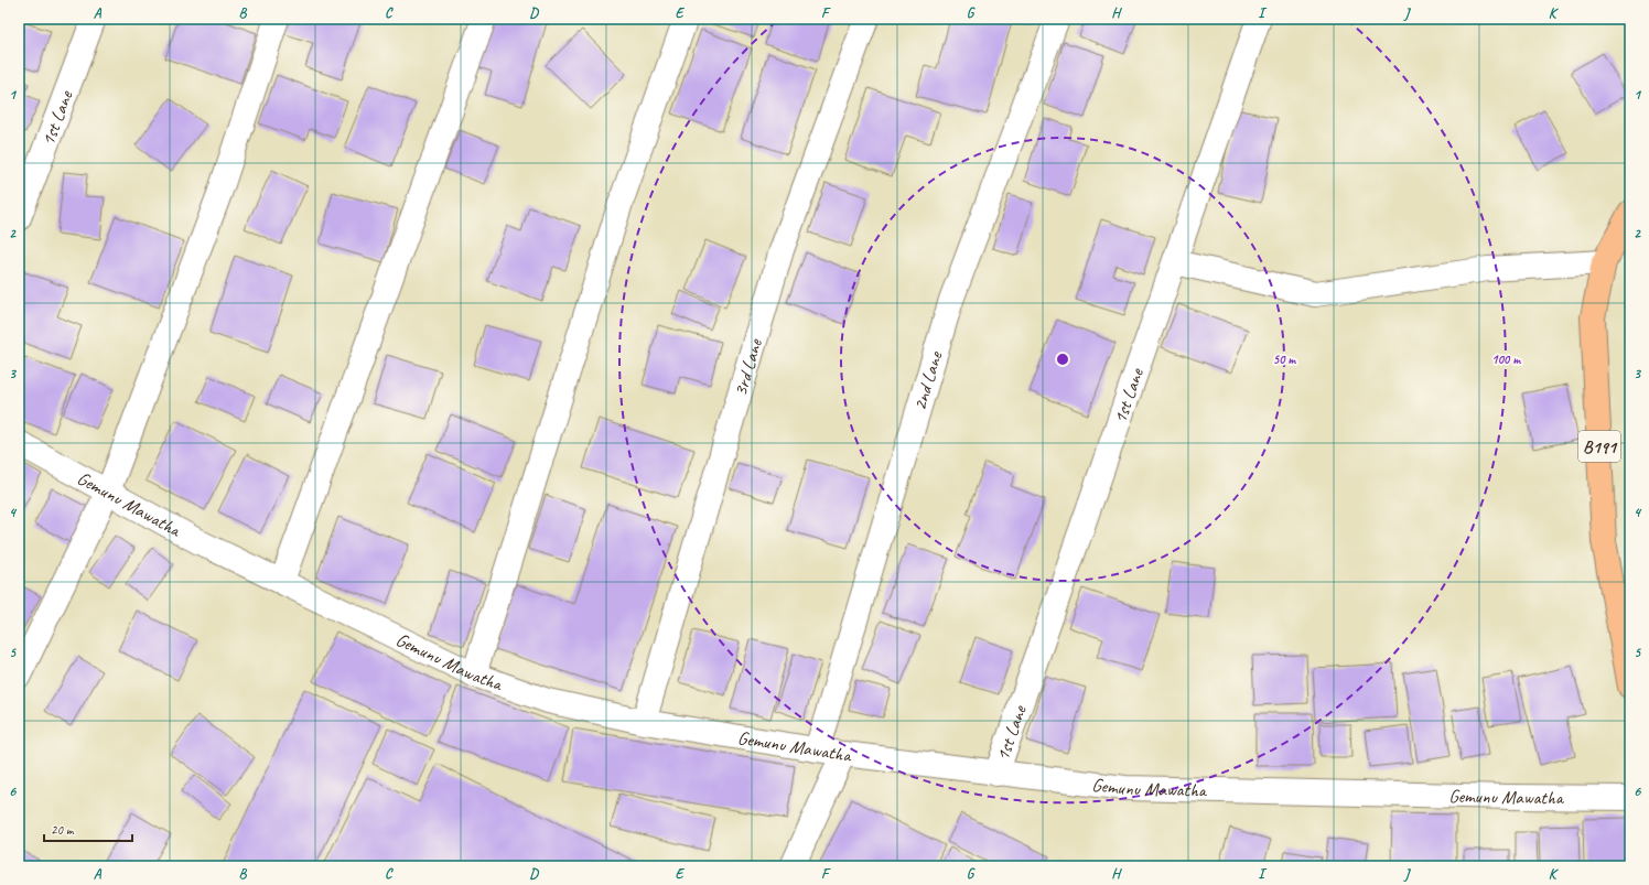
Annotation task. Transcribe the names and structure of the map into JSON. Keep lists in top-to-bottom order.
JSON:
{
  "streets": {
    "main road": ["B191"],
    "street": [
      "1st Lane",
      "3rd Lane",
      "2nd Lane",
      "Gemunu Mawatha"
    ]
  },
  "crossings": [
    ["1st Lane", "Gemunu Mawatha"],
    ["3rd Lane", "Gemunu Mawatha"],
    ["2nd Lane", "Gemunu Mawatha"]
  ],
  "scale_bar": "20 m",
  "grid": {
    "columns": [
      "A",
      "B",
      "C",
      "D",
      "E",
      "F",
      "G",
      "H",
      "I",
      "J",
      "K"
    ],
    "rows": [
      "1",
      "2",
      "3",
      "4",
      "5",
      "6"
    ]
  },
  "rings": ["50 m", "100 m"]
}
